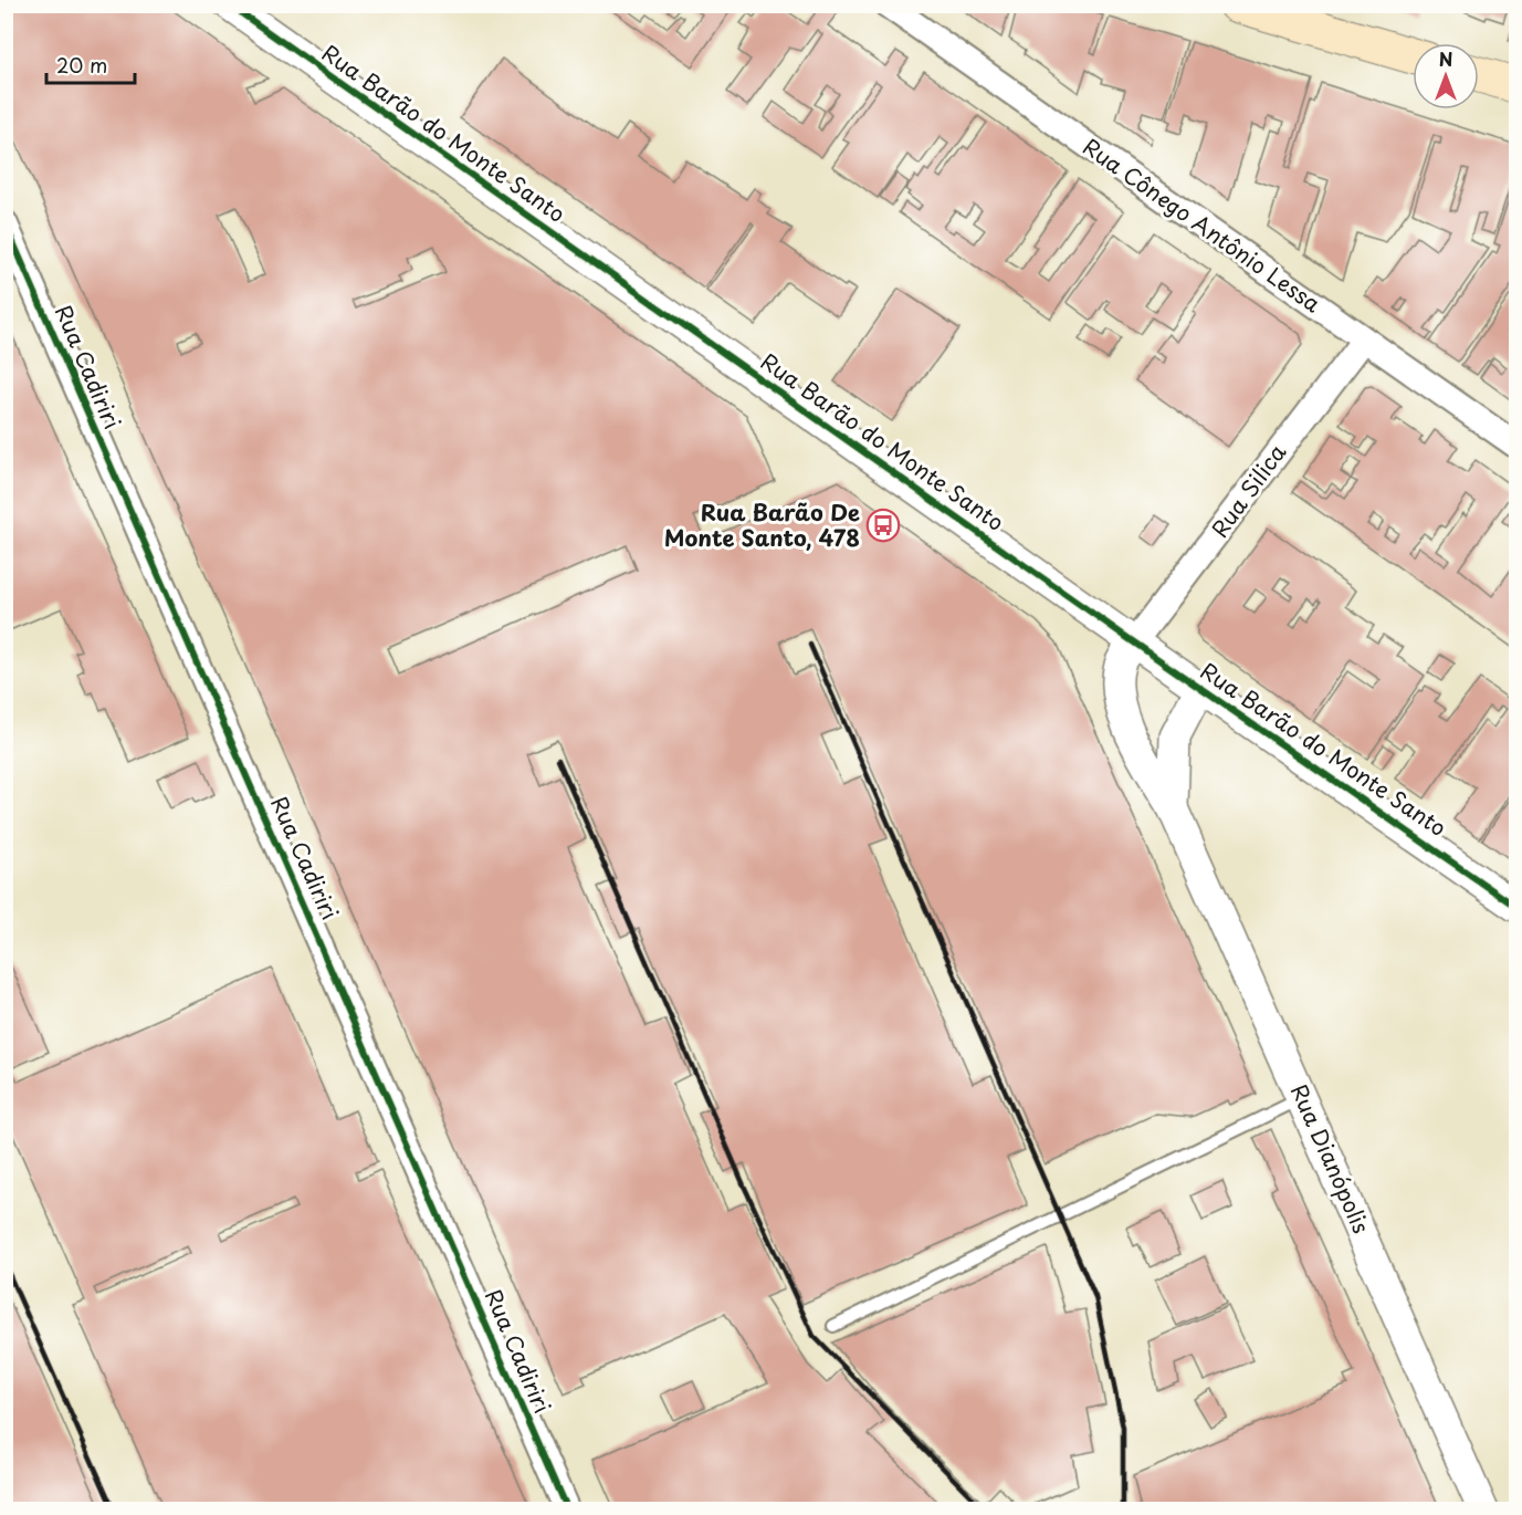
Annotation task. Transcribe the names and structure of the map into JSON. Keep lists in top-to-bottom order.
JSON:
{
  "streets": {
    "street": [
      "Rua Barão do Monte Santo",
      "Rua Cônego Antônio Lessa",
      "Rua Cadiriri",
      "Rua Silica",
      "Rua Dianópolis"
    ]
  },
  "crossings": [
    ["Rua Barão do Monte Santo", "Rua Silica"],
    ["Rua Barão do Monte Santo", "Rua Dianópolis"],
    ["Rua Cônego Antônio Lessa", "Rua Silica"],
    ["Rua Silica", "Rua Dianópolis"]
  ],
  "places": {
    "bus stop": ["Rua Barão De Monte Santo, 478"]
  },
  "scale_bar": "20 m",
  "north": "top"
}
